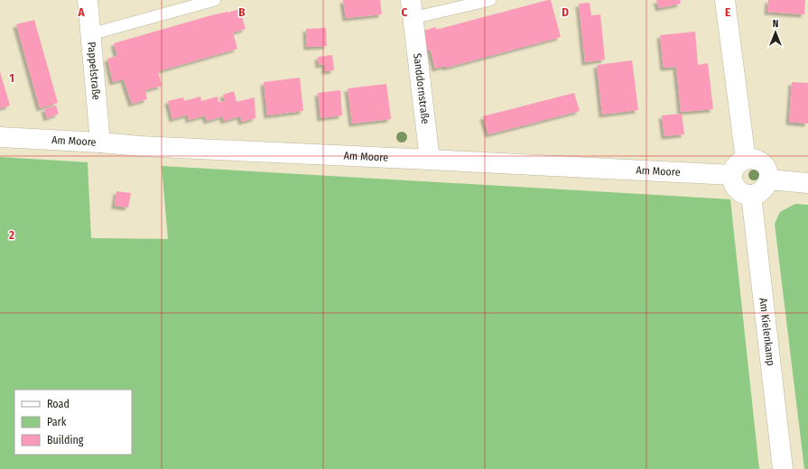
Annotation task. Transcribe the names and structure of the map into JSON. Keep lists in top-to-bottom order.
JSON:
{
  "streets": {
    "street": [
      "Pappelstraße",
      "Sanddornstraße",
      "Am Moore",
      "Am Kielenkamp"
    ]
  },
  "crossings": [
    ["Pappelstraße", "Am Moore"],
    ["Sanddornstraße", "Am Moore"],
    ["Am Moore", "Am Kielenkamp"]
  ],
  "legend": ["Road", "Park", "Building"],
  "north": "top",
  "grid": {
    "columns": [
      "A",
      "B",
      "C",
      "D",
      "E"
    ],
    "rows": ["1", "2"]
  }
}
